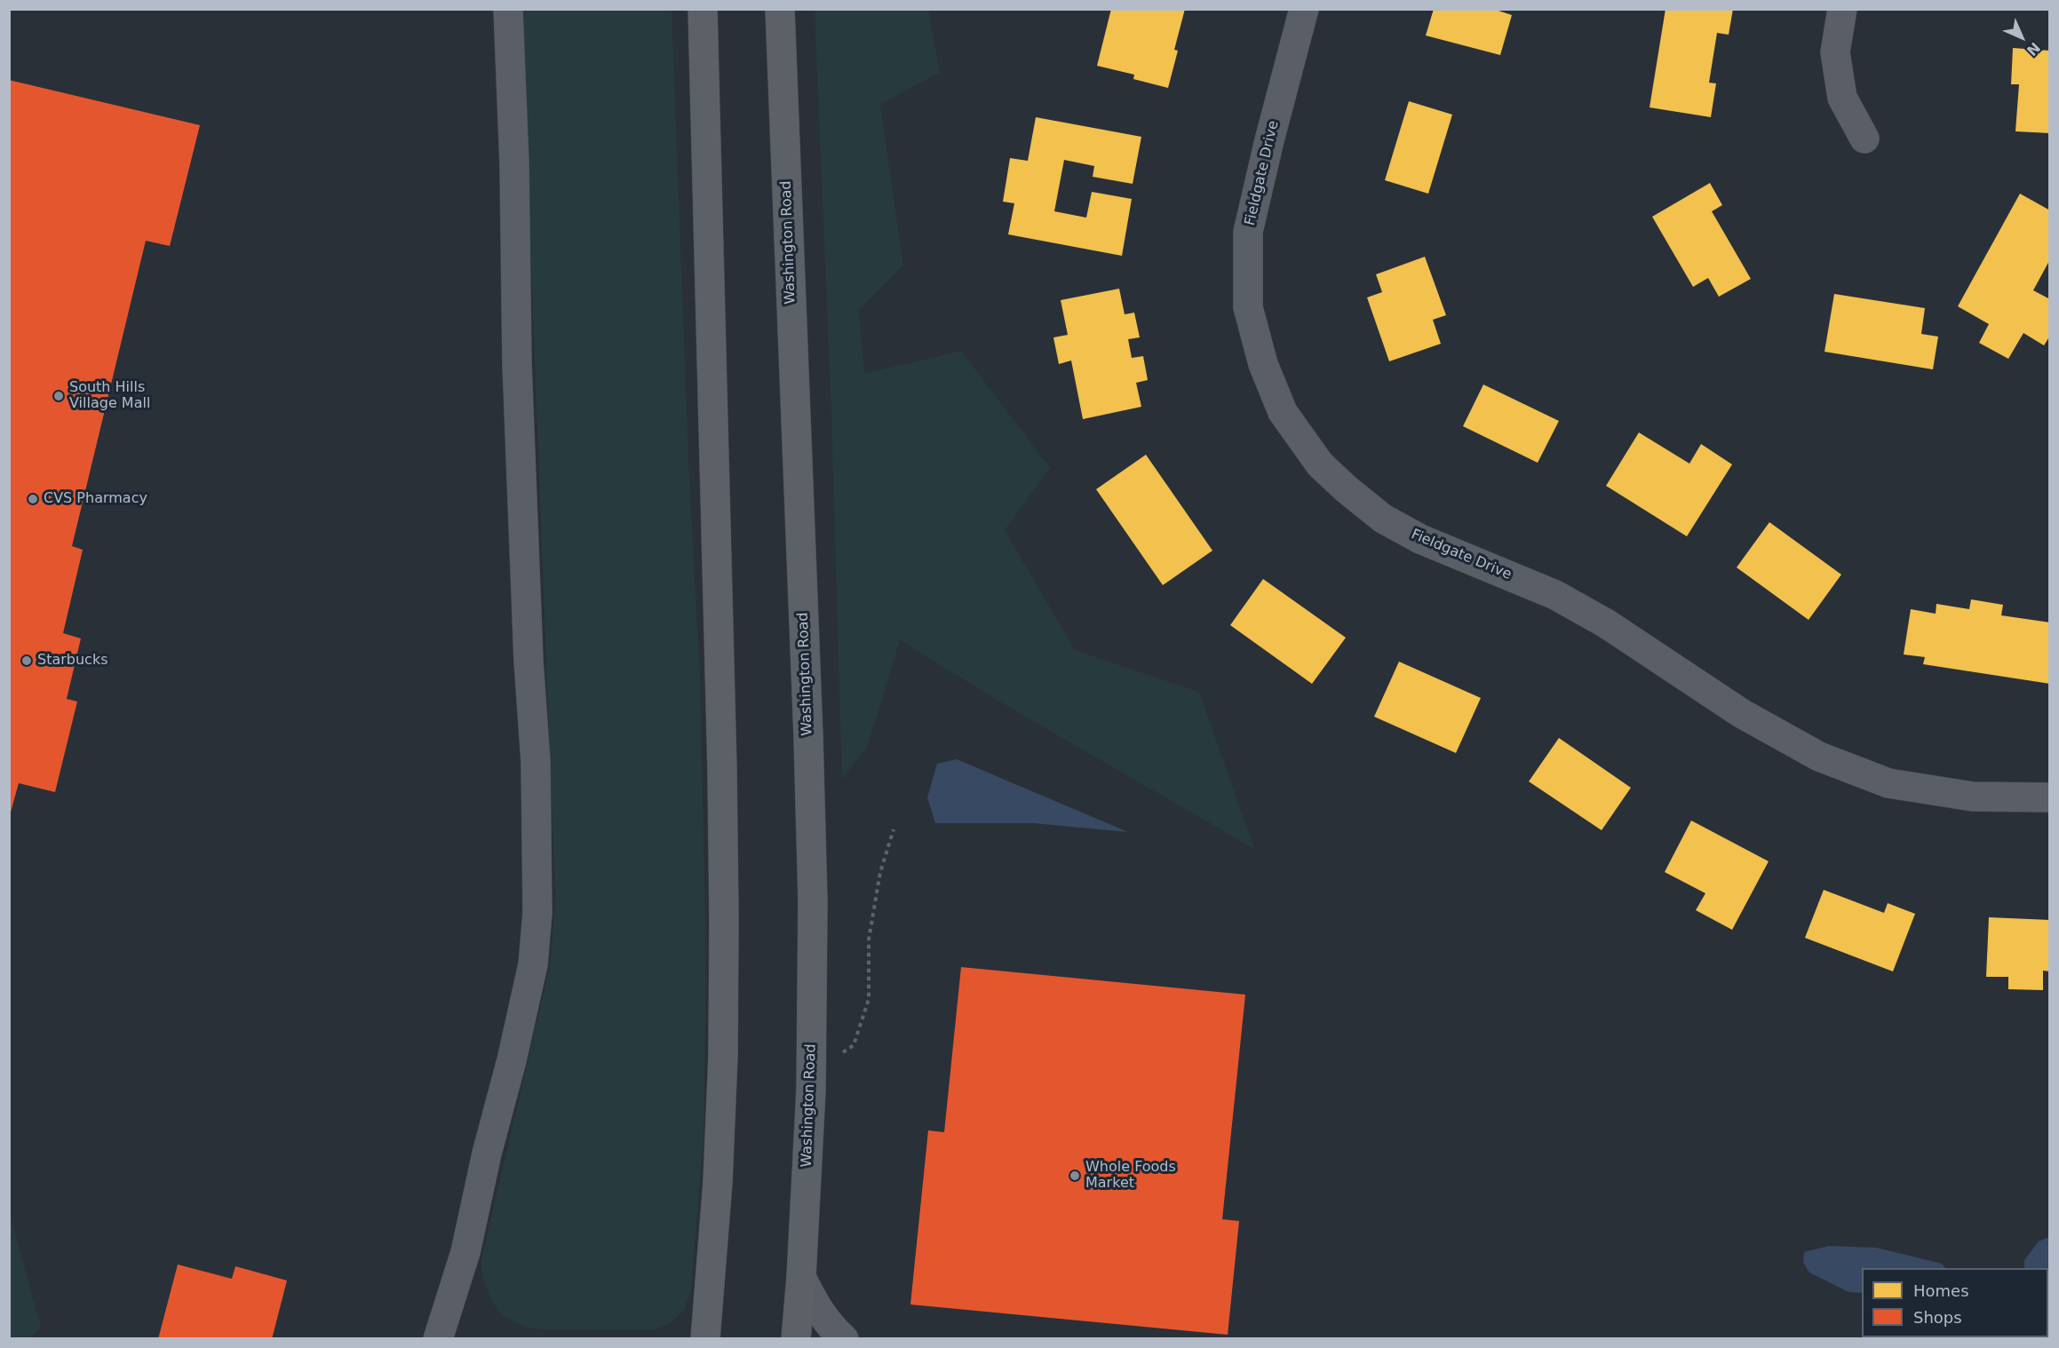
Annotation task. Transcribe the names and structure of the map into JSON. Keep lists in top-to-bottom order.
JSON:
{
  "streets": {
    "main road": ["Washington Road"],
    "street": ["Fieldgate Drive"]
  },
  "places": [
    "South Hills Village Mall",
    "CVS Pharmacy",
    "Starbucks",
    "Whole Foods Market"
  ],
  "legend": ["Homes", "Shops"],
  "north": "bottom right"
}
